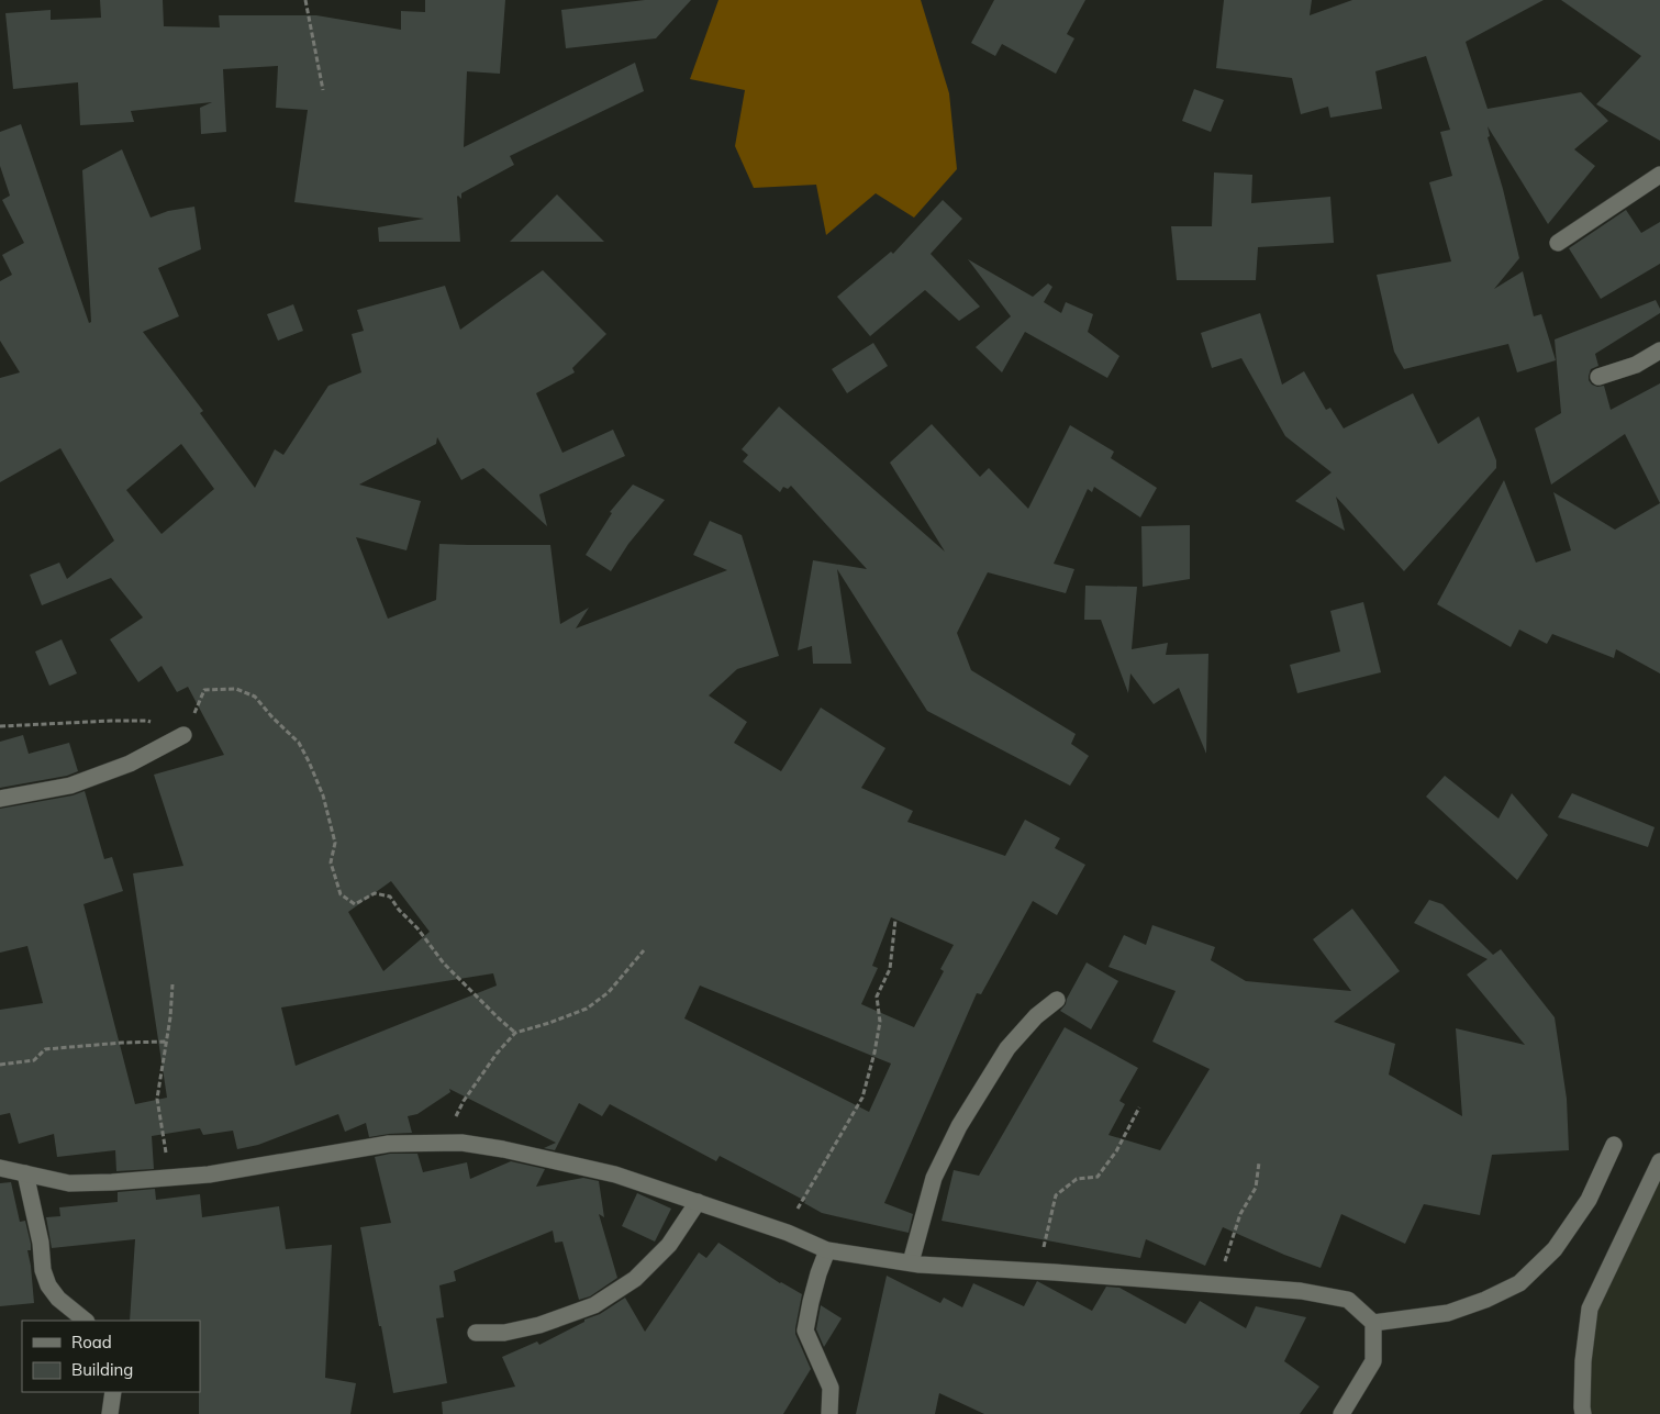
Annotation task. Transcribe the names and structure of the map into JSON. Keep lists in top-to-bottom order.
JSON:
{
  "legend": ["Road", "Building"]
}
